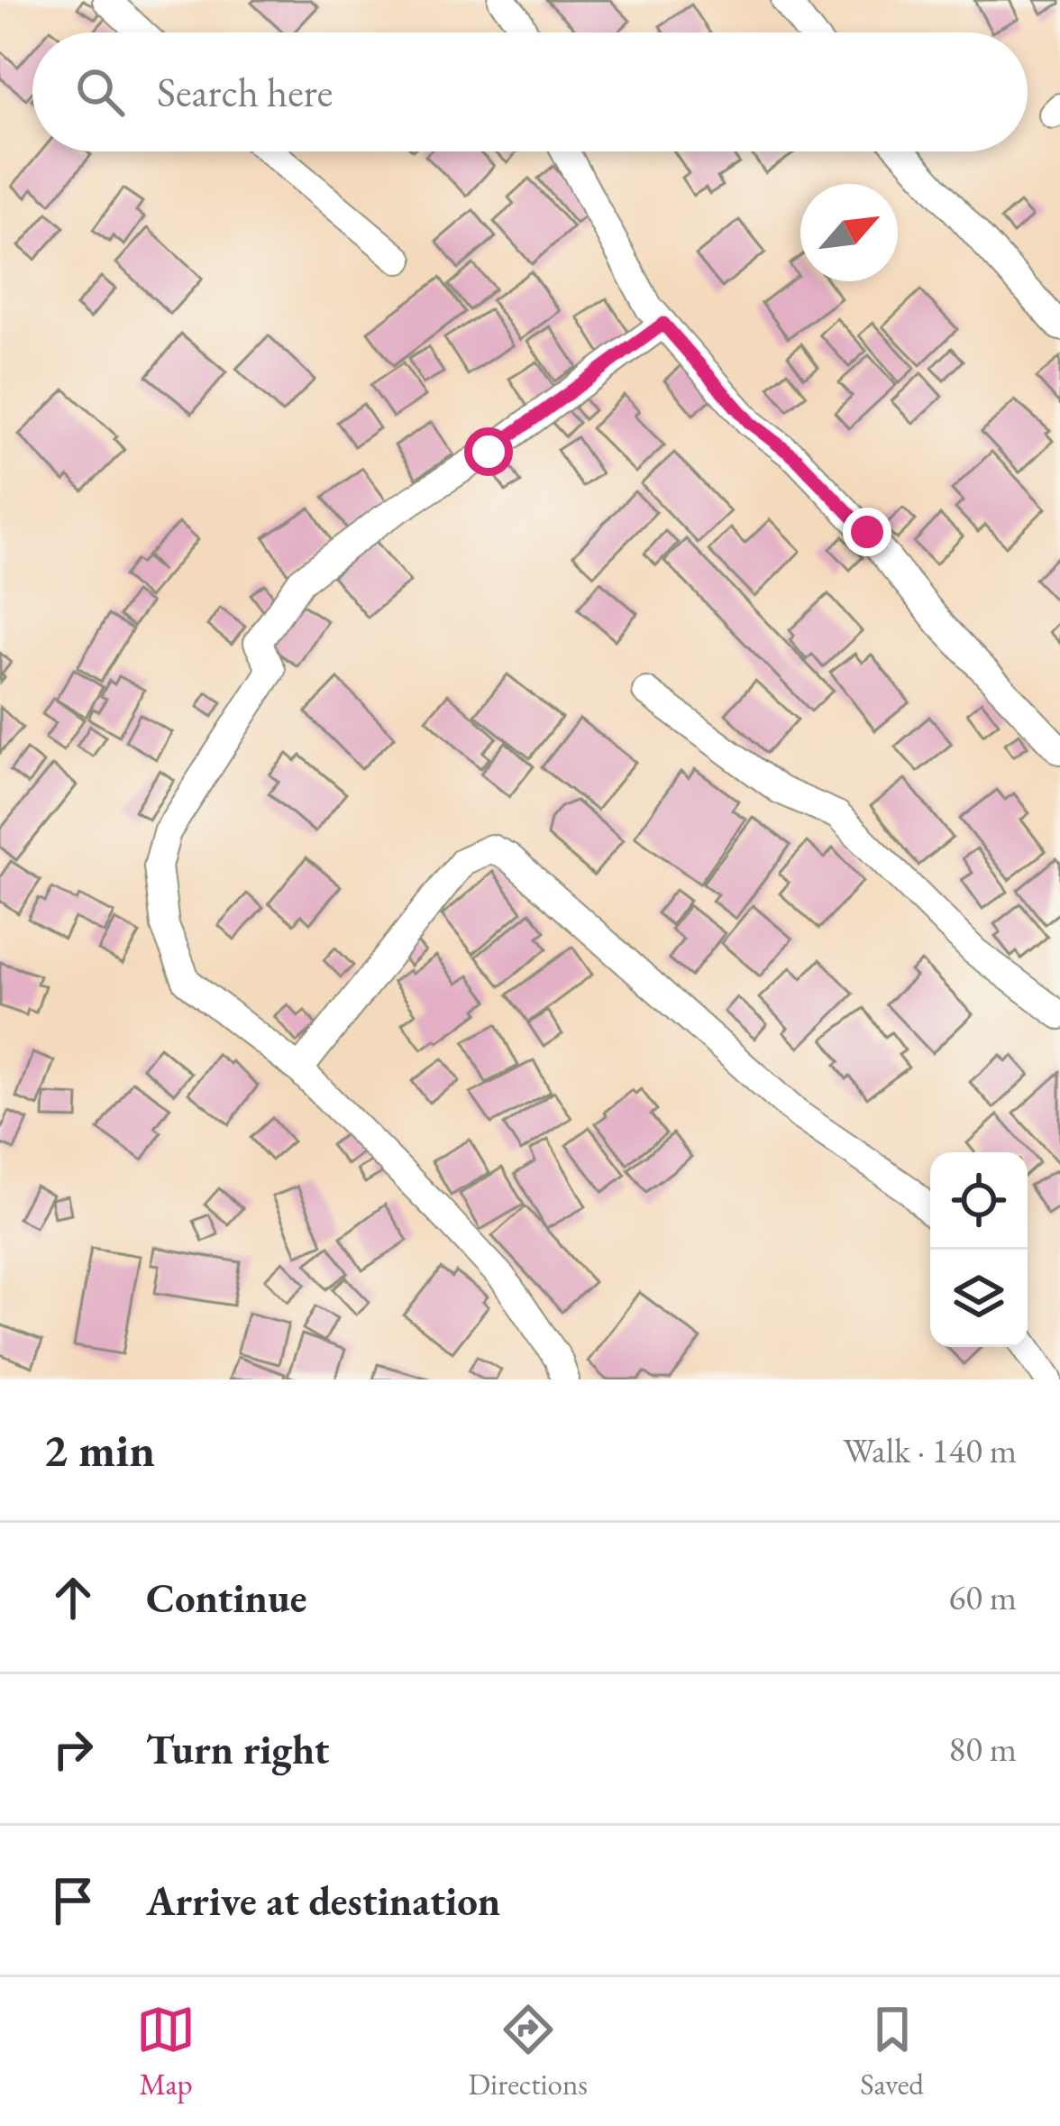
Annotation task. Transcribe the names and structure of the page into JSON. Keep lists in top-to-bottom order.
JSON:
{
  "north": "top right",
  "page": {
    "search": "Search here",
    "heading": ["2 min", "Walk · 140 m"],
    "list": [
      ["Continue", "60 m"],
      ["Turn right", "80 m"],
      "Arrive at destination"
    ],
    "nav": ["Map", "Directions", "Saved"]
  }
}
